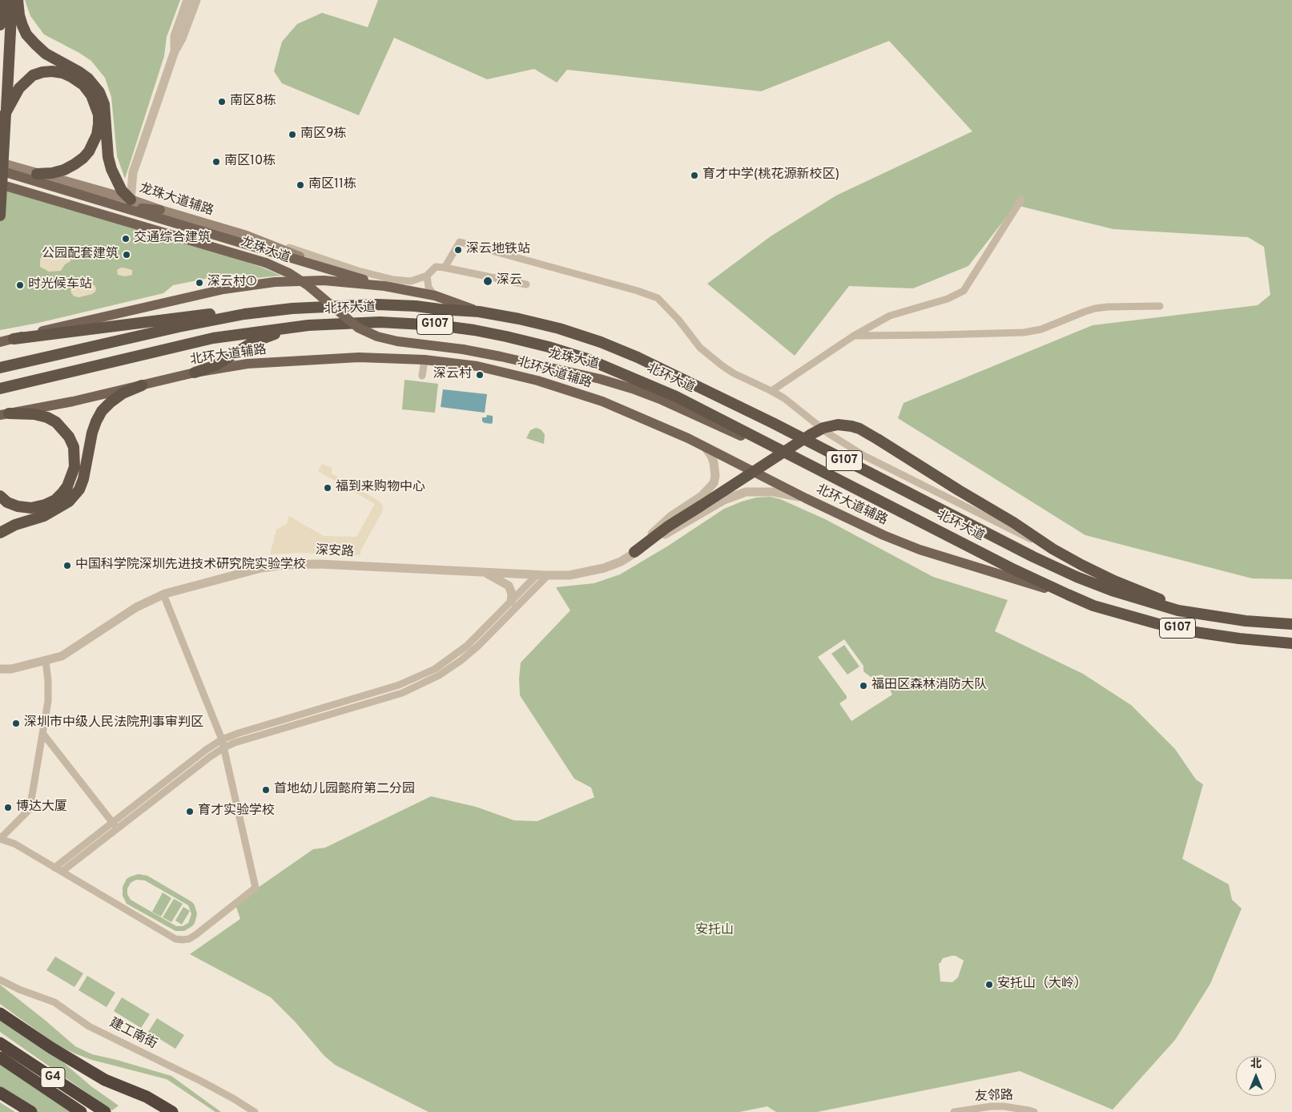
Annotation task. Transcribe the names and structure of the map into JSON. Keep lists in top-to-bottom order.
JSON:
{
  "streets": {
    "highway": ["北环大道", "G107", "G4"],
    "main road": ["龙珠大道辅路", "龙珠大道", "北环大道辅路"],
    "street": ["深安路", "建工南街", "友邻路"]
  },
  "crossings": [
    ["龙珠大道辅路", "龙珠大道"],
    ["龙珠大道", "北环大道"],
    ["北环大道", "北环大道辅路"],
    ["北环大道辅路", "深安路"]
  ],
  "parks": ["安托山"],
  "places": [
    "南区8栋",
    "南区9栋",
    "南区10栋",
    "育才中学(桃花源新校区)",
    "南区11栋",
    "交通综合建筑",
    "深云地铁站",
    "公园配套建筑",
    "深云",
    "深云村①",
    "时光候车站",
    "深云村",
    "福到来购物中心",
    "中国科学院深圳先进技术研究院实验学校",
    "福田区森林消防大队",
    "深圳市中级人民法院刑事审判区",
    "首地幼儿园懿府第二分园",
    "博达大厦",
    "育才实验学校",
    "安托山（大岭）"
  ],
  "north": "top"
}
